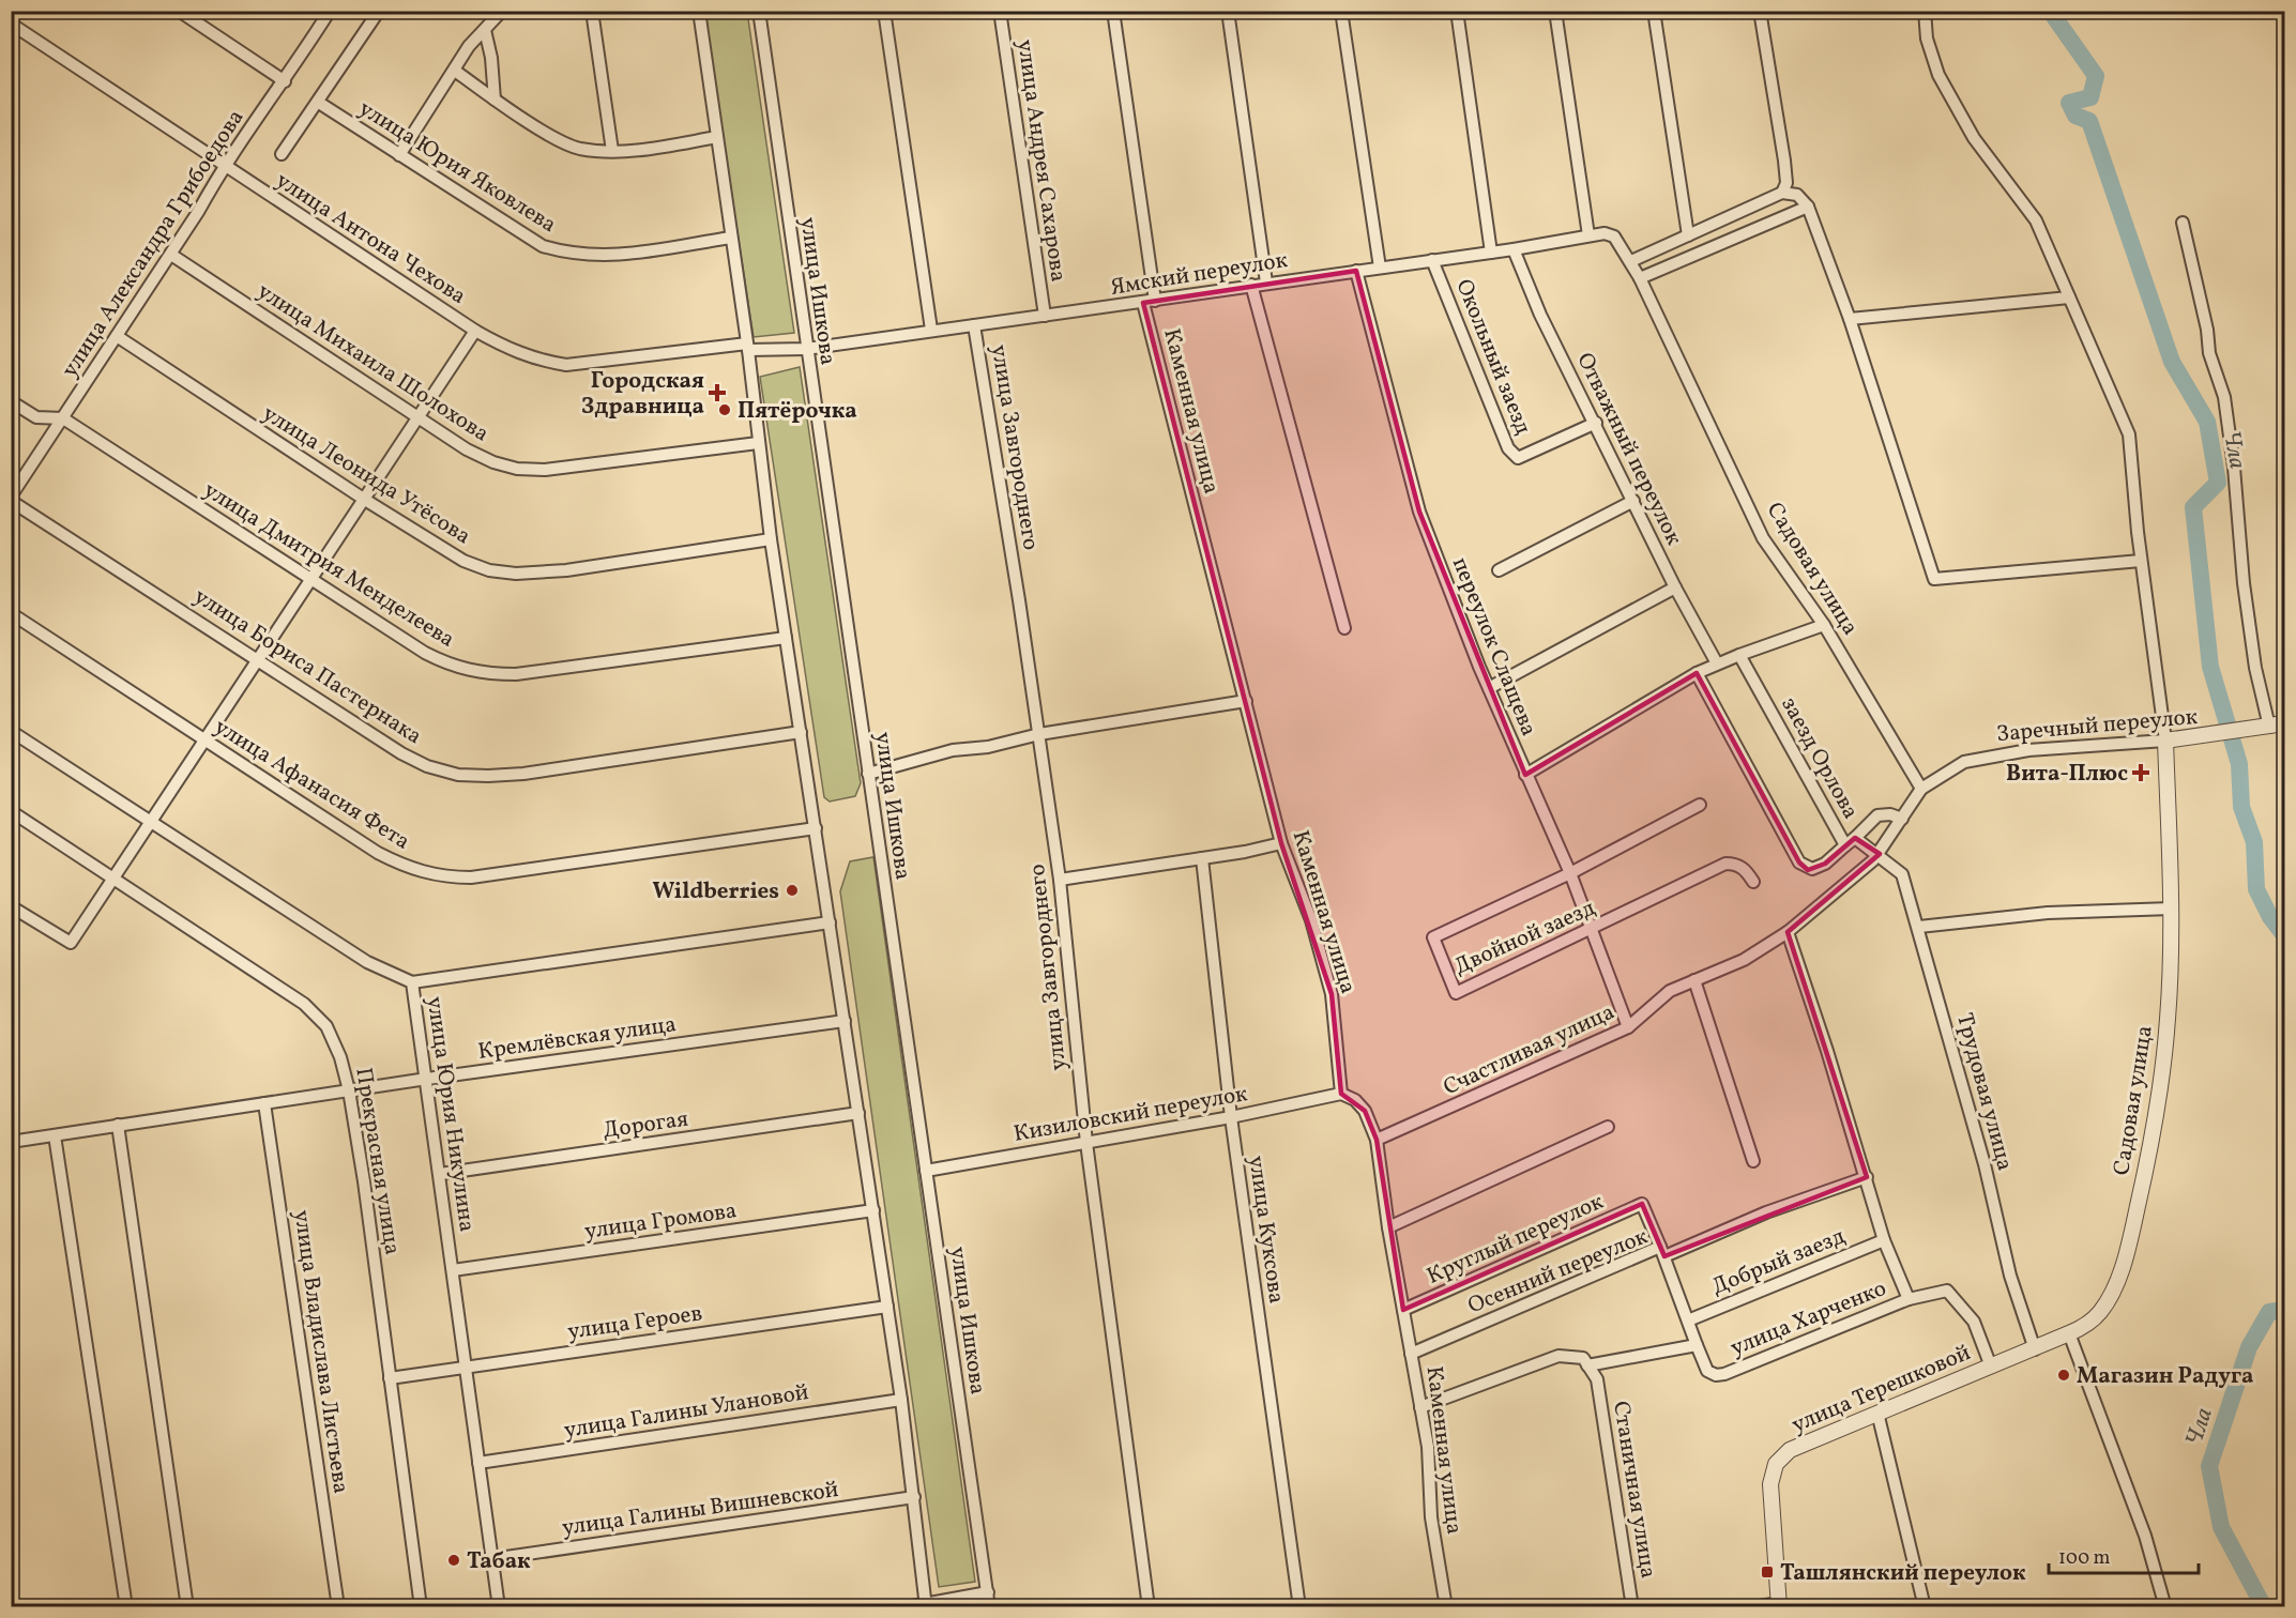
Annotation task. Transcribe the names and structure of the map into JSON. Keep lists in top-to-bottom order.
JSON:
{
  "streets": {
    "street": [
      "улица Андрея Сахарова",
      "улица Юрия Яковлева",
      "улица Антона Чехова",
      "улица Александра Грибоедова",
      "Ямский переулок",
      "улица Ишкова",
      "Окольный заезд",
      "улица Михаила Шолохова",
      "Каменная улица",
      "улица Завгороднего",
      "Отважный переулок",
      "улица Леонида Утёсова",
      "улица Дмитрия Менделеева",
      "Садовая улица",
      "переулок Слащева",
      "улица Бориса Пастернака",
      "Заречный переулок",
      "заезд Орлова",
      "улица Афанасия Фета",
      "Двойной заезд",
      "Кремлёвская улица",
      "Счастливая улица",
      "Трудовая улица",
      "Кизиловский переулок",
      "улица Юрия Никулина",
      "Дорогая",
      "Прекрасная улица",
      "улица Громова",
      "улица Куксова",
      "Круглый переулок",
      "Добрый заезд",
      "Осенний переулок",
      "улица Харченко",
      "улица Героев",
      "улица Владислава Листьева",
      "улица Терешковой",
      "улица Галины Улановой",
      "Станичная улица",
      "улица Галины Вишневской"
    ]
  },
  "crossings": [
    ["улица Андрея Сахарова", "Ямский переулок"],
    ["улица Антона Чехова", "улица Александра Грибоедова"],
    ["улица Антона Чехова", "Ямский переулок"],
    ["улица Антона Чехова", "улица Ишкова"],
    ["улица Александра Грибоедова", "улица Михаила Шолохова"],
    ["улица Александра Грибоедова", "улица Леонида Утёсова"],
    ["улица Александра Грибоедова", "улица Дмитрия Менделеева"],
    ["улица Александра Грибоедова", "улица Бориса Пастернака"],
    ["Ямский переулок", "улица Ишкова"],
    ["Ямский переулок", "Окольный заезд"],
    ["Ямский переулок", "Каменная улица"],
    ["Ямский переулок", "улица Завгороднего"],
    ["Ямский переулок", "Отважный переулок"],
    ["Ямский переулок", "Садовая улица"],
    ["Ямский переулок", "переулок Слащева"],
    ["улица Ишкова", "Кизиловский переулок"],
    ["Окольный заезд", "Отважный переулок"],
    ["Каменная улица", "Счастливая улица"],
    ["Каменная улица", "Кизиловский переулок"],
    ["Каменная улица", "Круглый переулок"],
    ["Каменная улица", "Осенний переулок"],
    ["улица Завгороднего", "Кизиловский переулок"],
    ["Садовая улица", "Заречный переулок"],
    ["Садовая улица", "Счастливая улица"],
    ["Садовая улица", "улица Терешковой"],
    ["переулок Слащева", "Двойной заезд"],
    ["переулок Слащева", "Счастливая улица"],
    ["Заречный переулок", "Счастливая улица"],
    ["заезд Орлова", "Трудовая улица"],
    ["Кремлёвская улица", "улица Юрия Никулина"],
    ["Кремлёвская улица", "Прекрасная улица"],
    ["Кремлёвская улица", "улица Владислава Листьева"],
    ["Счастливая улица", "Трудовая улица"],
    ["Счастливая улица", "улица Харченко"],
    ["Трудовая улица", "улица Терешковой"],
    ["Кизиловский переулок", "улица Куксова"],
    ["улица Юрия Никулина", "Дорогая"],
    ["улица Юрия Никулина", "улица Громова"],
    ["улица Юрия Никулина", "улица Героев"],
    ["улица Юрия Никулина", "улица Галины Улановой"],
    ["улица Юрия Никулина", "улица Галины Вишневской"],
    ["Прекрасная улица", "улица Героев"],
    ["Круглый переулок", "Осенний переулок"],
    ["Добрый заезд", "Осенний переулок"],
    ["Добрый заезд", "улица Харченко"],
    ["Осенний переулок", "улица Харченко"],
    ["улица Харченко", "улица Терешковой"],
    ["улица Харченко", "Станичная улица"]
  ],
  "water": ["Чла"],
  "places": {
    "health": ["Городская Здравница", "Вита-Плюс"],
    "other": [
      "Пятёрочка",
      "Wildberries",
      "Магазин Радуга",
      "Табак"
    ],
    "transit": ["Ташлянский переулок"]
  },
  "scale_bar": "100 m"
}
